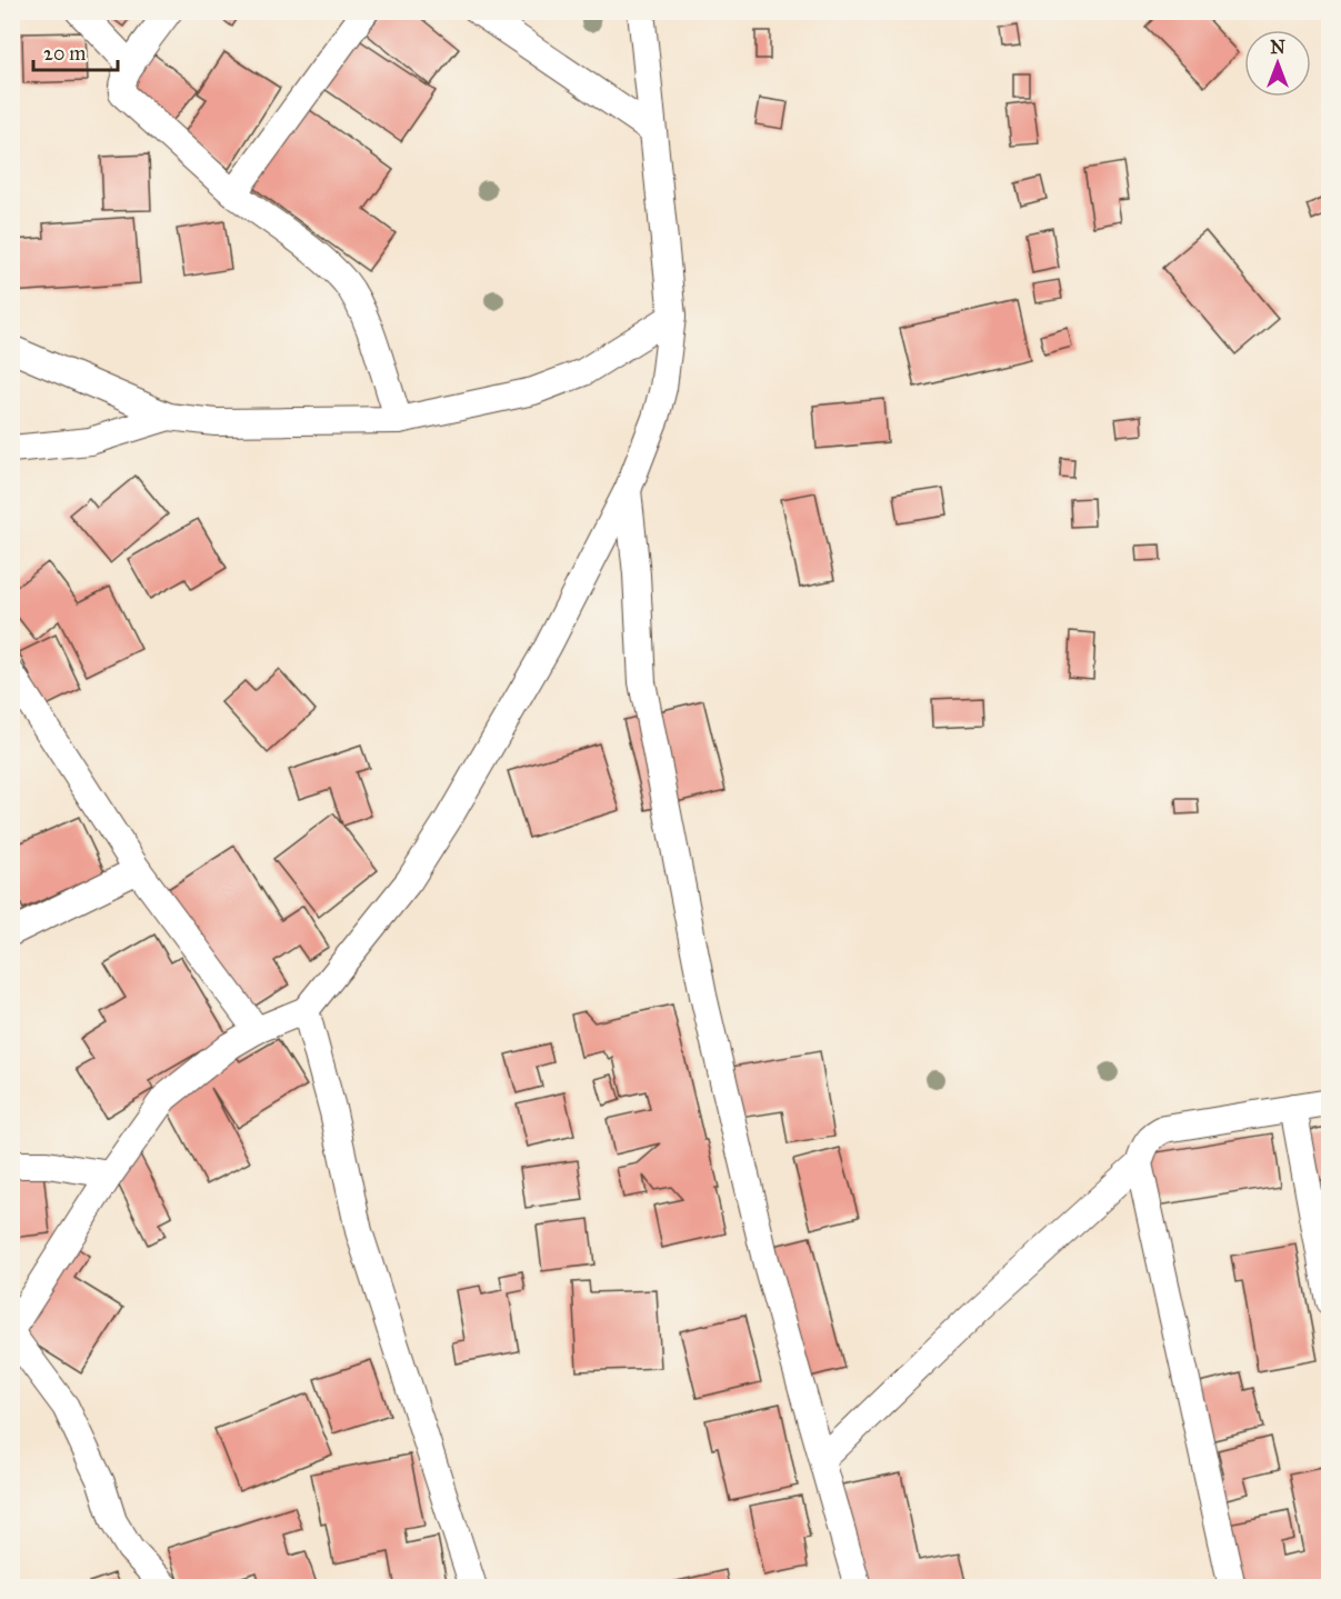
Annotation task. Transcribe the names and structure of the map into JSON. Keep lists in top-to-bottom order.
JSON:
{
  "scale_bar": "20 m",
  "north": "top"
}
